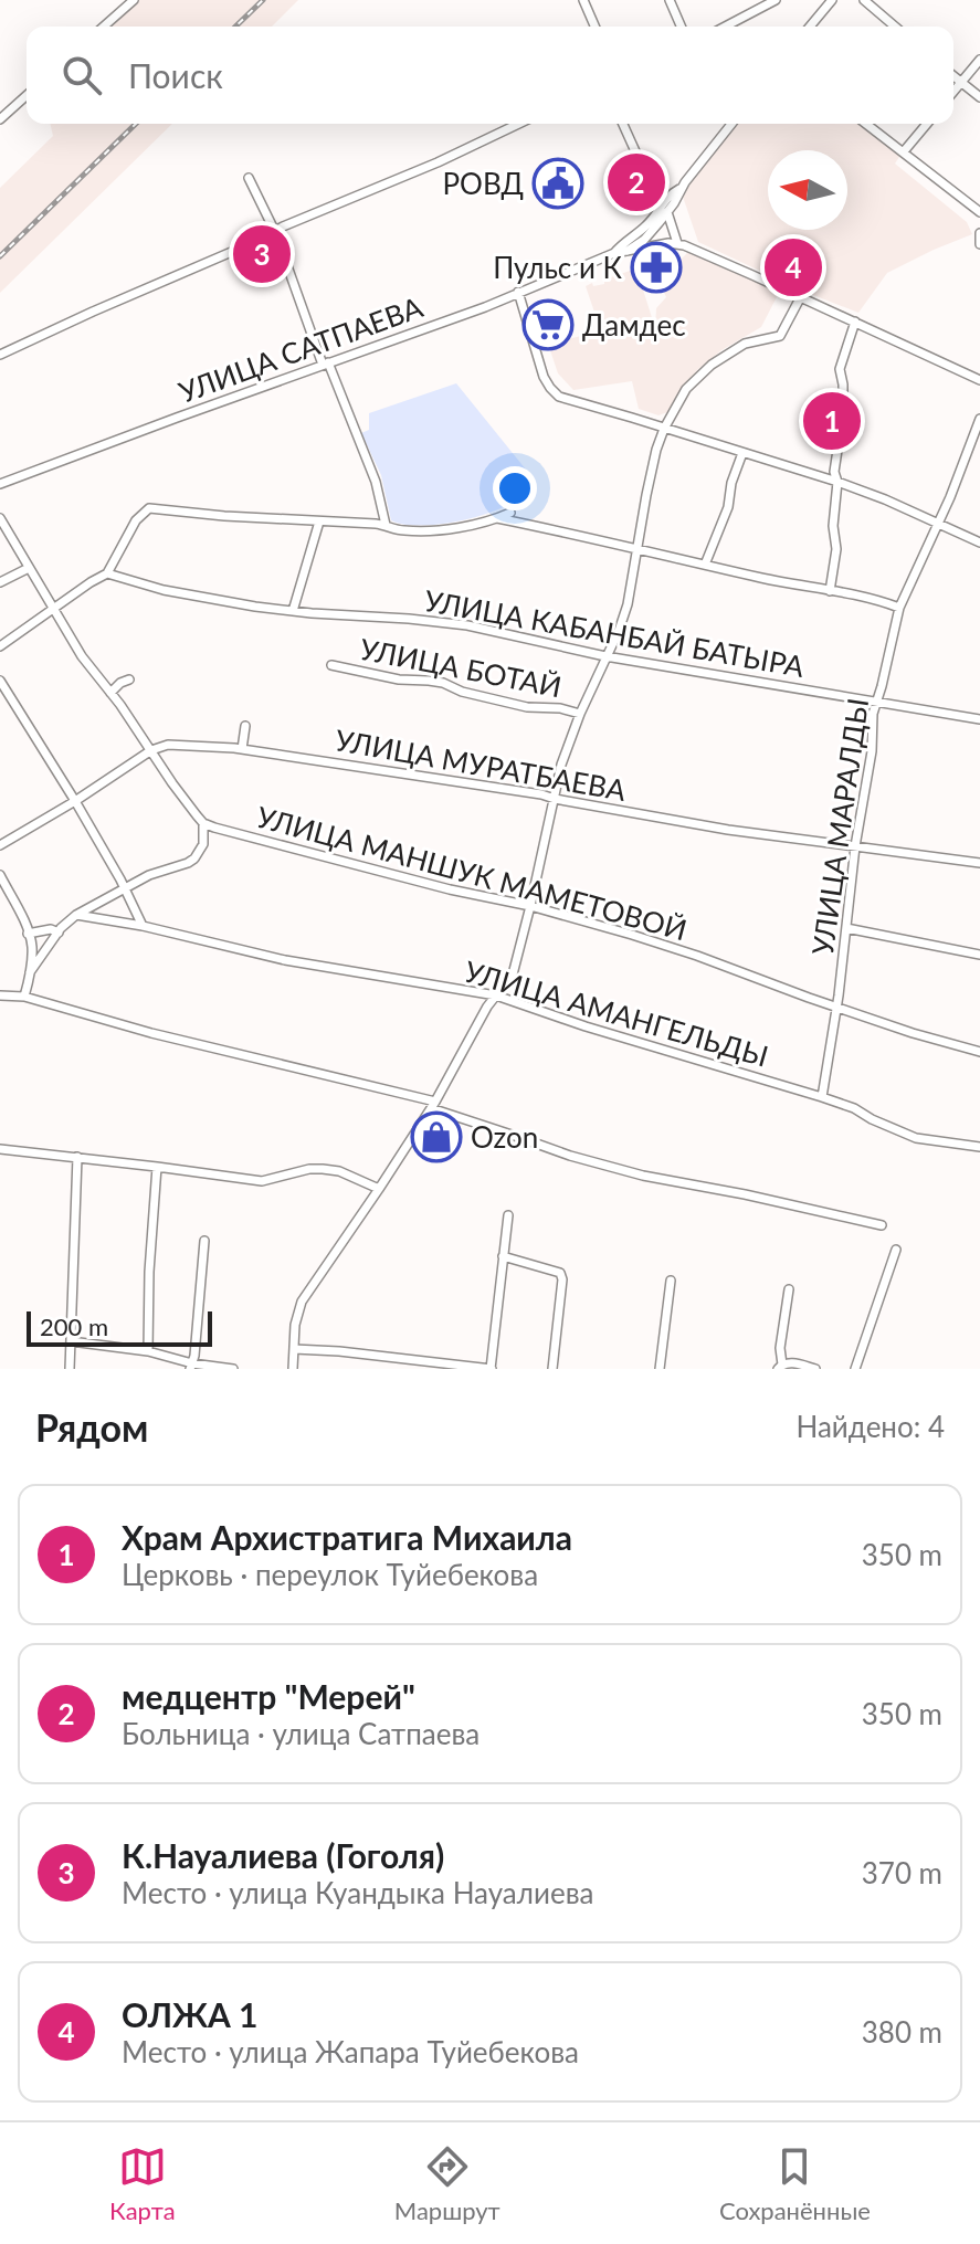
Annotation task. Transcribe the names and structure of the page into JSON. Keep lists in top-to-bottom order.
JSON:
{
  "streets": {
    "street": [
      "УЛИЦА САТПАЕВА",
      "УЛИЦА КАБАНБАЙ БАТЫРА",
      "УЛИЦА БОТАЙ",
      "УЛИЦА МУРАТБАЕВА",
      "УЛИЦА МАРАЛДЫ",
      "УЛИЦА МАНШУК МАМЕТОВОЙ",
      "УЛИЦА АМАНГЕЛЬДЫ"
    ]
  },
  "crossings": [
    ["УЛИЦА КАБАНБАЙ БАТЫРА", "УЛИЦА МАРАЛДЫ"],
    ["УЛИЦА МУРАТБАЕВА", "УЛИЦА МАРАЛДЫ"],
    ["УЛИЦА МАРАЛДЫ", "УЛИЦА МАНШУК МАМЕТОВОЙ"],
    ["УЛИЦА МАРАЛДЫ", "УЛИЦА АМАНГЕЛЬДЫ"]
  ],
  "places": {
    "public building": ["РОВД"],
    "pharmacy": ["Пульс и К"],
    "supermarket": ["Дамдес"],
    "shop": ["Ozon"]
  },
  "scale_bar": "200 m",
  "north": "left",
  "page": {
    "search": "Поиск",
    "pins": [
      "2",
      "3",
      "4",
      "1"
    ],
    "scale": "200 m",
    "heading": ["Рядом", "Найдено: 4"],
    "list": [
      {
        "mark": "1",
        "name": "Храм Архистратига Михаила",
        "note": "Церковь · переулок Туйебекова",
        "value": "350 m"
      },
      {
        "mark": "2",
        "name": "медцентр \"Мерей\"",
        "note": "Больница · улица Сатпаева",
        "value": "350 m"
      },
      {
        "mark": "3",
        "name": "К.Науалиева (Гоголя)",
        "note": "Место · улица Куандыка Науалиева",
        "value": "370 m"
      },
      {
        "mark": "4",
        "name": "ОЛЖА 1",
        "note": "Место · улица Жапара Туйебекова",
        "value": "380 m"
      }
    ],
    "nav": ["Карта", "Маршрут", "Сохранённые"]
  }
}
